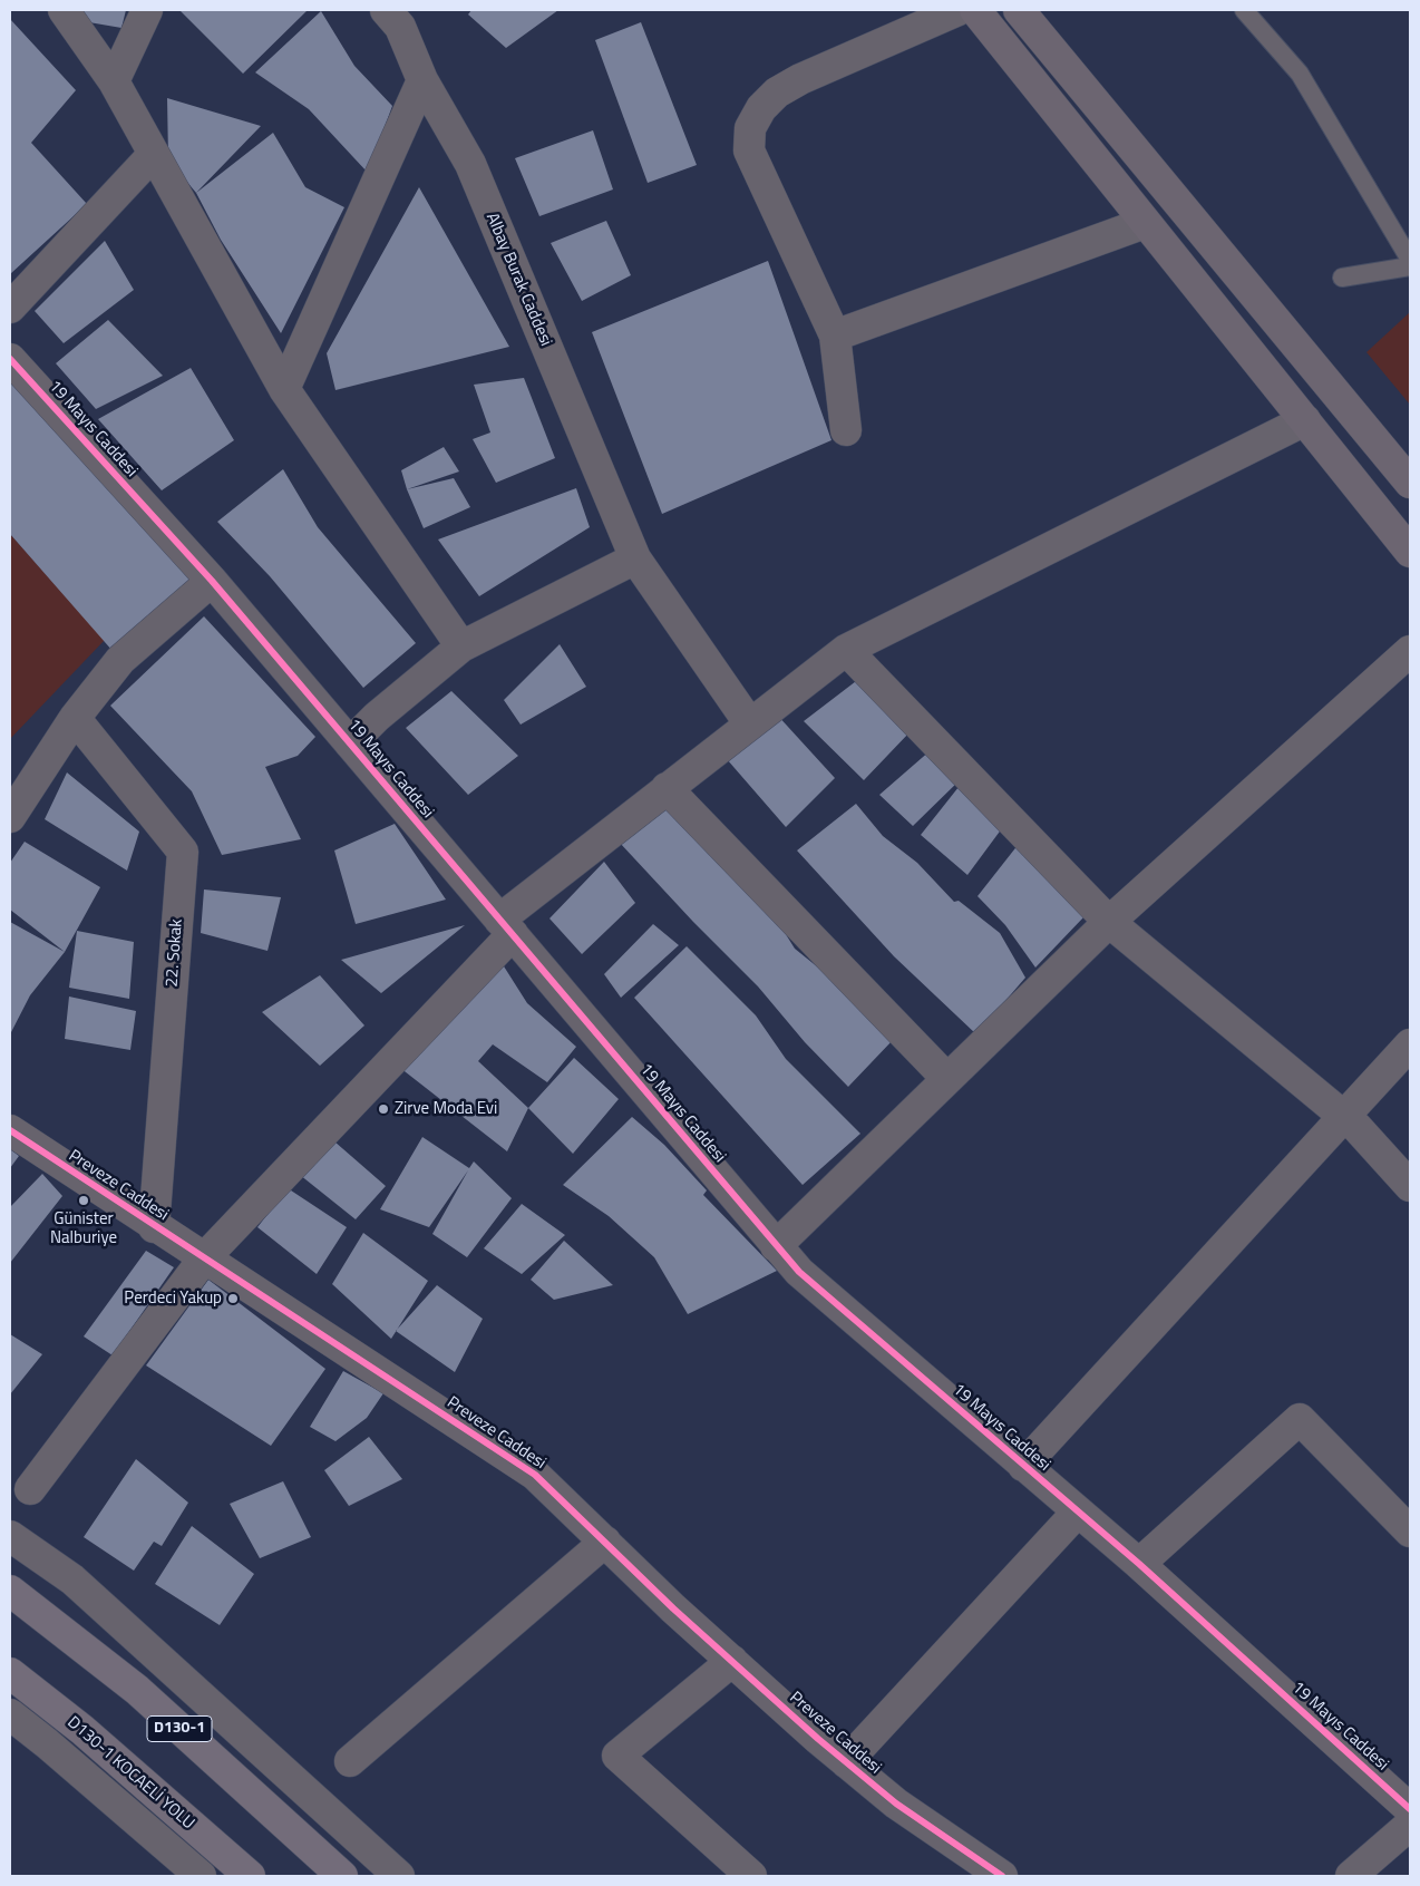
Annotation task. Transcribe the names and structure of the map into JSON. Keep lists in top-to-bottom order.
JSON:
{
  "streets": {
    "highway": ["D130-1", "D130-1 KOCAELİ YOLU"],
    "street": [
      "Albay Burak Caddesi",
      "19 Mayıs Caddesi",
      "22. Sokak",
      "Preveze Caddesi"
    ]
  },
  "crossings": [
    ["22. Sokak", "Preveze Caddesi"]
  ],
  "places": ["Zirve Moda Evi", "Günister Nalburiye", "Perdeci Yakup"]
}
